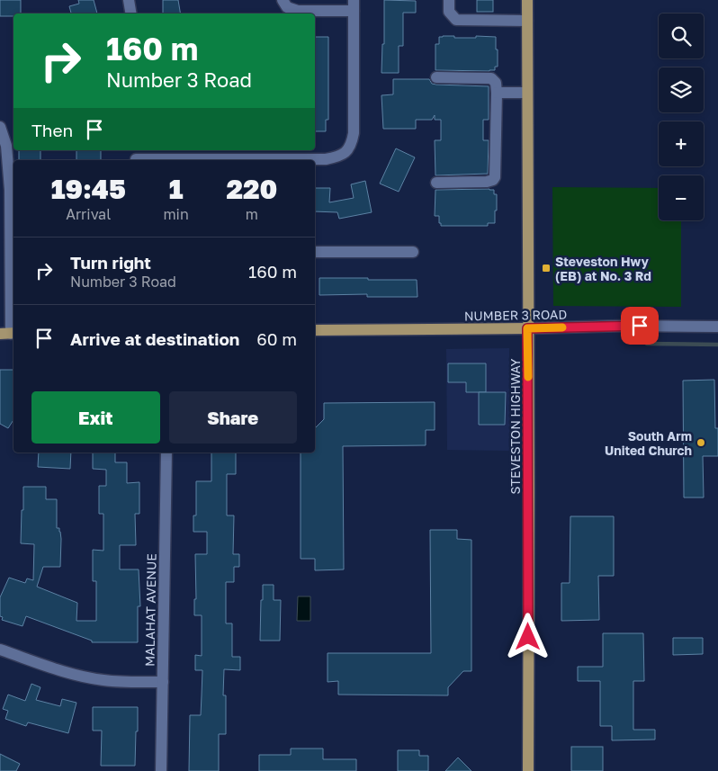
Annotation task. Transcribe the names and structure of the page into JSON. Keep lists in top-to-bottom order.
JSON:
{
  "streets": {
    "main road": ["NUMBER 3 ROAD", "STEVESTON HIGHWAY"],
    "street": ["MALAHAT AVENUE"]
  },
  "crossings": [
    ["NUMBER 3 ROAD", "STEVESTON HIGHWAY"]
  ],
  "places": {
    "transit": ["Steveston Hwy (EB) at No. 3 Rd"],
    "other": ["South Arm United Church"]
  },
  "page": {
    "map_buttons": ["+", "−"],
    "turn": ["160 m", "Number 3 Road"],
    "then": "Then",
    "eta": [
      "19:45",
      "Arrival",
      "1",
      "min",
      "220",
      "m"
    ],
    "list": [
      {
        "name": "Turn right",
        "note": "Number 3 Road",
        "value": "160 m"
      },
      {
        "name": "Arrive at destination",
        "value": "60 m"
      }
    ],
    "buttons": ["Exit", "Share"]
  }
}
